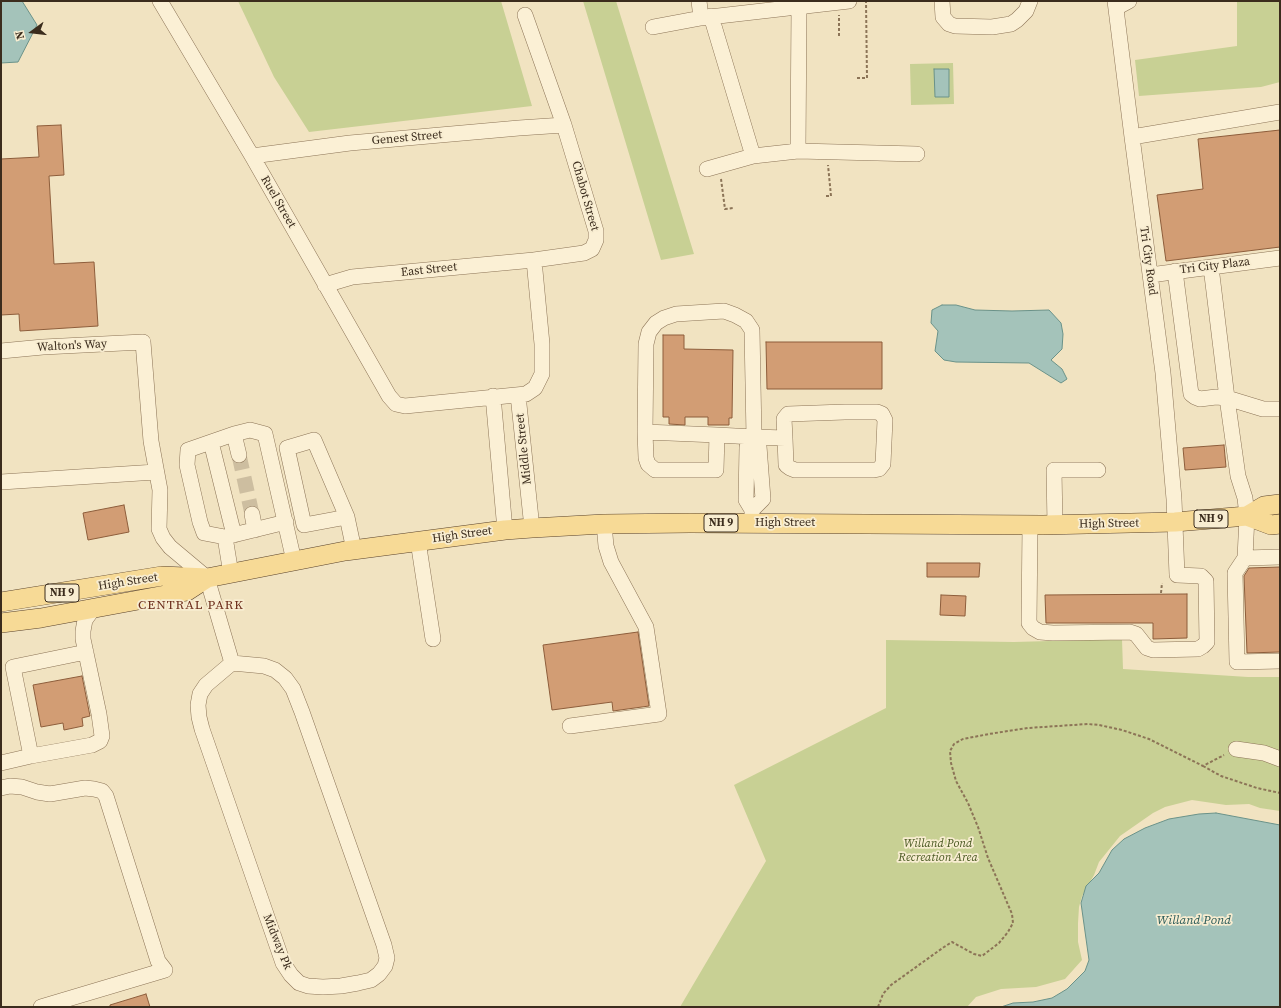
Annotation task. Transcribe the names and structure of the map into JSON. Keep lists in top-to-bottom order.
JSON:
{
  "streets": {
    "main road": ["NH 9", "High Street"],
    "street": [
      "Genest Street",
      "Chabot Street",
      "Ruel Street",
      "Tri City Road",
      "Tri City Plaza",
      "East Street",
      "Walton's Way",
      "Middle Street",
      "Midway Pk"
    ]
  },
  "crossings": [
    ["Genest Street", "Chabot Street"],
    ["Genest Street", "Ruel Street"],
    ["Chabot Street", "East Street"],
    ["Ruel Street", "East Street"],
    ["Tri City Road", "Tri City Plaza"],
    ["Tri City Road", "High Street"],
    ["Middle Street", "High Street"],
    ["NH 9", "High Street"]
  ],
  "districts": ["CENTRAL PARK"],
  "water": ["Willand Pond"],
  "parks": ["Willand Pond Recreation Area"],
  "north": "left"
}
